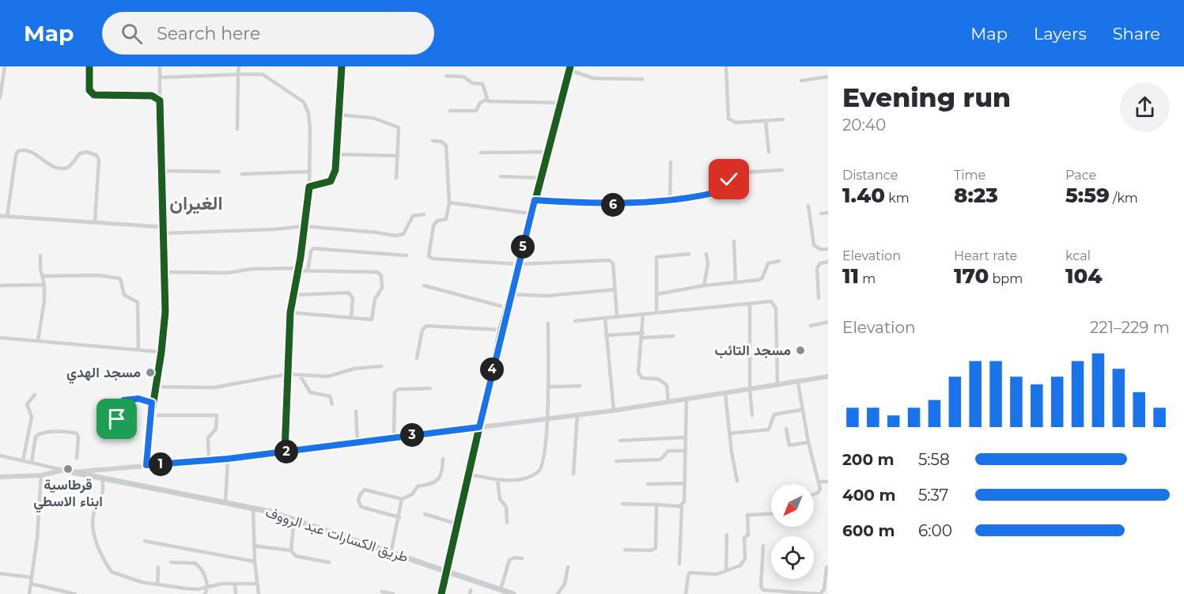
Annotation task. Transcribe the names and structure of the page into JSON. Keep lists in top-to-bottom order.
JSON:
{
  "streets": {
    "main road": ["طريق الكسارات عبد الرووف"]
  },
  "districts": ["الغيران"],
  "places": ["مسجد التائب", "مسجد الهدي", "قرطاسية ابناء الاسطي"],
  "north": "bottom left",
  "page": {
    "header": "Map",
    "search": "Search here",
    "nav": ["Map", "Layers", "Share"],
    "heading": ["Evening run", "20:40"],
    "stats": [
      ["Distance", "1.40 km"],
      ["Time", "8:23"],
      ["Pace", "5:59 /km"],
      ["Elevation", "11 m"],
      ["Heart rate", "170 bpm"],
      ["kcal", "104"]
    ],
    "pins": [
      "6",
      "5",
      "4",
      "3",
      "2",
      "1"
    ],
    "chart": ["Elevation", "221–229 m"],
    "list": [
      {
        "name": "200 m",
        "note": "5:58"
      },
      {
        "name": "400 m",
        "note": "5:37"
      },
      {
        "name": "600 m",
        "note": "6:00"
      }
    ]
  }
}
